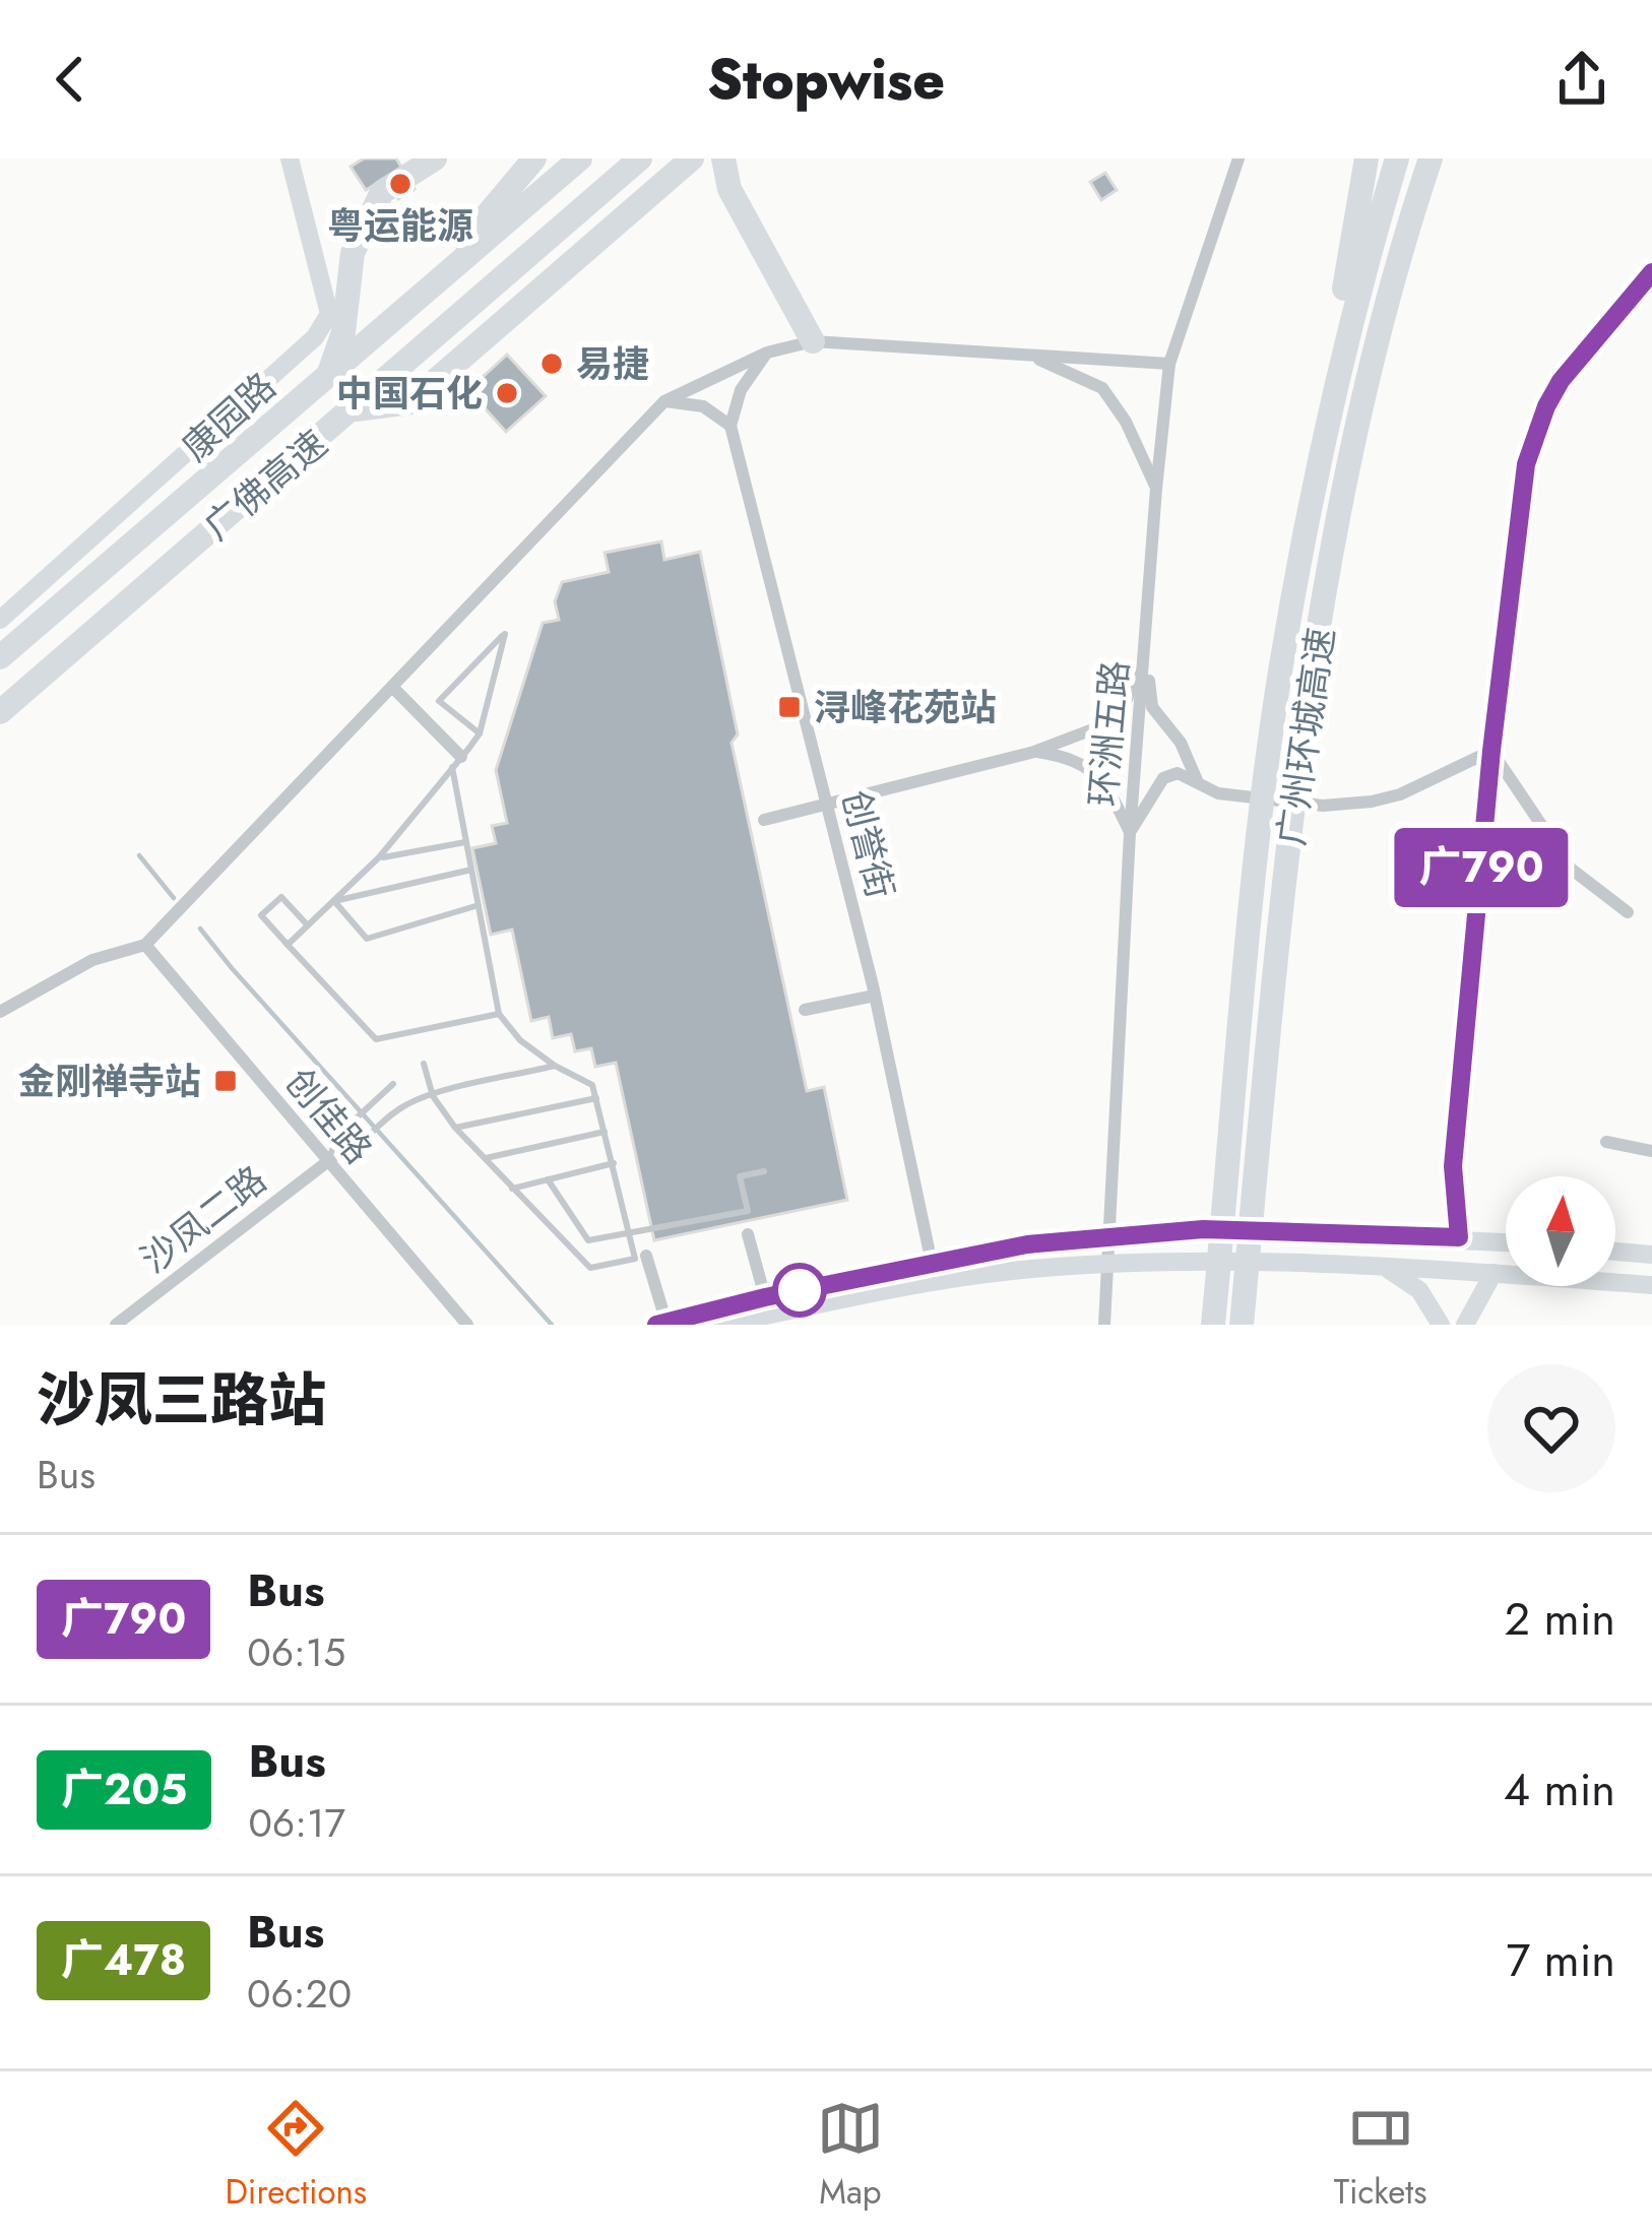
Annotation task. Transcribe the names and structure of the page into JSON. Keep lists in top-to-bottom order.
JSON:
{
  "streets": {
    "highway": ["广佛高速", "广州环城高速"],
    "street": [
      "康园路",
      "环洲五路",
      "创誉街",
      "创佳路",
      "沙凤二路"
    ]
  },
  "crossings": [
    ["创佳路", "沙凤二路"]
  ],
  "places": {
    "other": ["粤运能源", "易捷", "中国石化"],
    "transit": ["浔峰花苑站", "金刚禅寺站"]
  },
  "lines": ["bus line 广790"],
  "north": "top",
  "page": {
    "header": "Stopwise",
    "on_map": "广790",
    "heading": ["沙凤三路站", "Bus"],
    "list": [
      {
        "mark": "广790",
        "name": "Bus",
        "note": "06:15",
        "value": "2 min"
      },
      {
        "mark": "广205",
        "name": "Bus",
        "note": "06:17",
        "value": "4 min"
      },
      {
        "mark": "广478",
        "name": "Bus",
        "note": "06:20",
        "value": "7 min"
      }
    ],
    "tabs": ["Directions", "Map", "Tickets"]
  }
}
